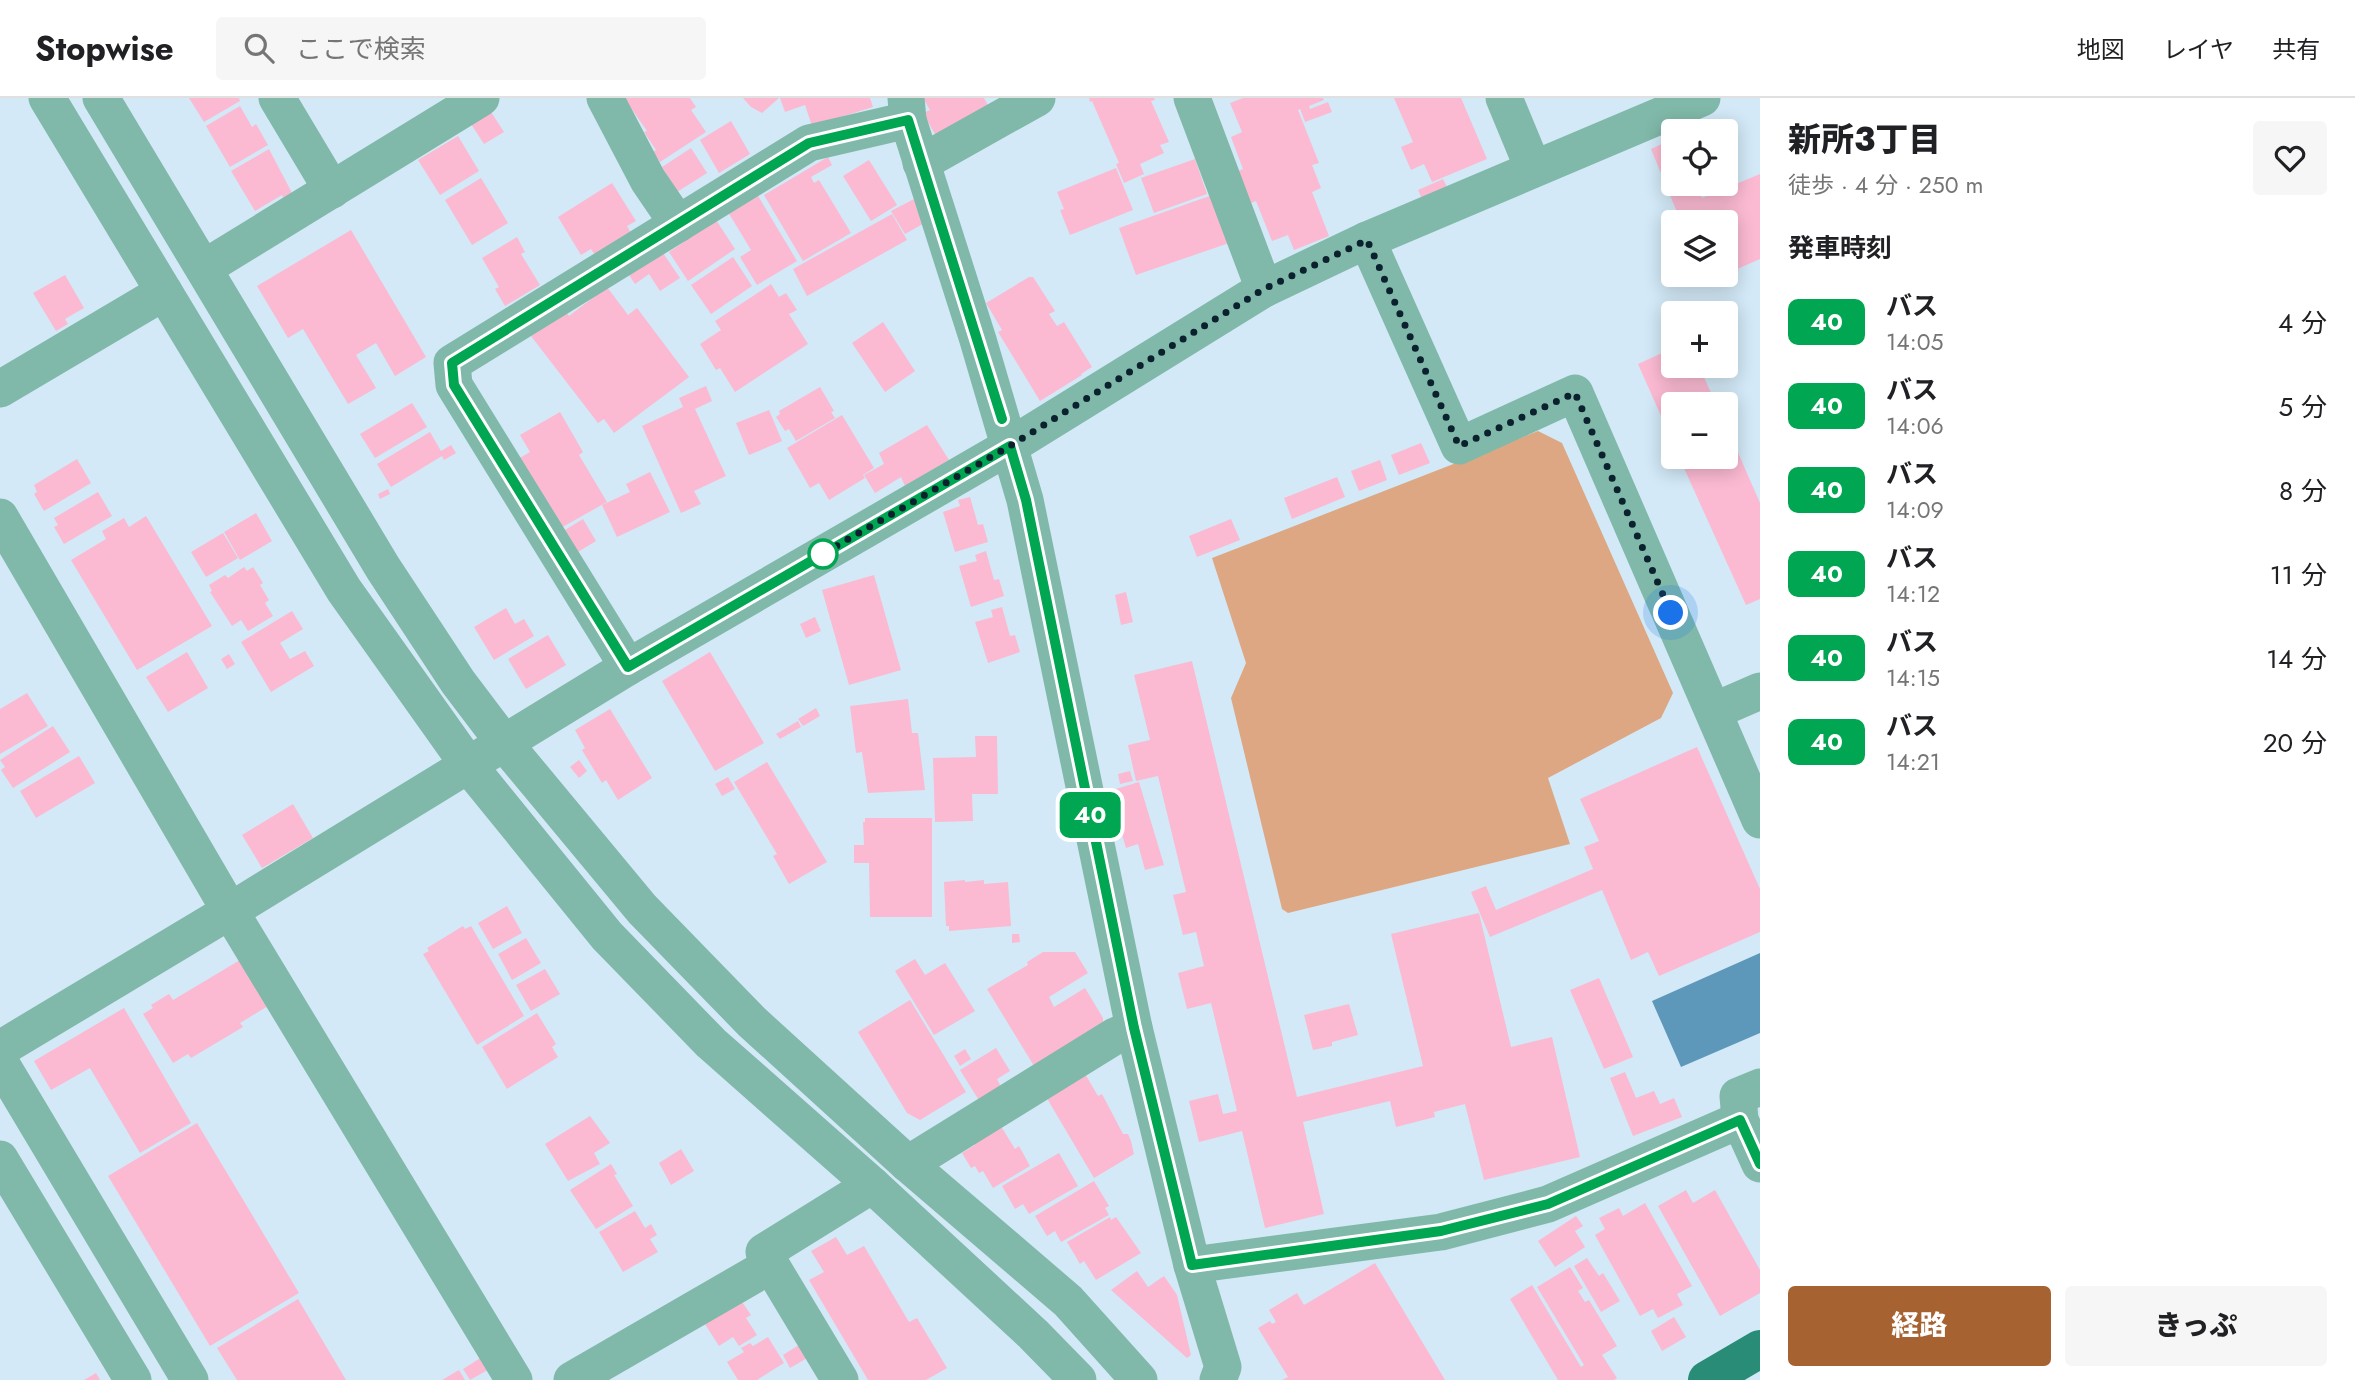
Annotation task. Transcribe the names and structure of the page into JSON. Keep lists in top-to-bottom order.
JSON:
{
  "lines": ["bus line 40"],
  "page": {
    "header": "Stopwise",
    "search": "ここで検索",
    "nav": ["地図", "レイヤ", "共有"],
    "on_map": "40",
    "heading": [
      ["新所3丁目", "徒歩 · 4 分 · 250 m"],
      "発車時刻"
    ],
    "map_buttons": ["+", "−"],
    "list": [
      {
        "mark": "40",
        "name": "バス",
        "note": "14:05",
        "value": "4 分"
      },
      {
        "mark": "40",
        "name": "バス",
        "note": "14:06",
        "value": "5 分"
      },
      {
        "mark": "40",
        "name": "バス",
        "note": "14:09",
        "value": "8 分"
      },
      {
        "mark": "40",
        "name": "バス",
        "note": "14:12",
        "value": "11 分"
      },
      {
        "mark": "40",
        "name": "バス",
        "note": "14:15",
        "value": "14 分"
      },
      {
        "mark": "40",
        "name": "バス",
        "note": "14:21",
        "value": "20 分"
      }
    ],
    "buttons": ["経路", "きっぷ"]
  }
}
